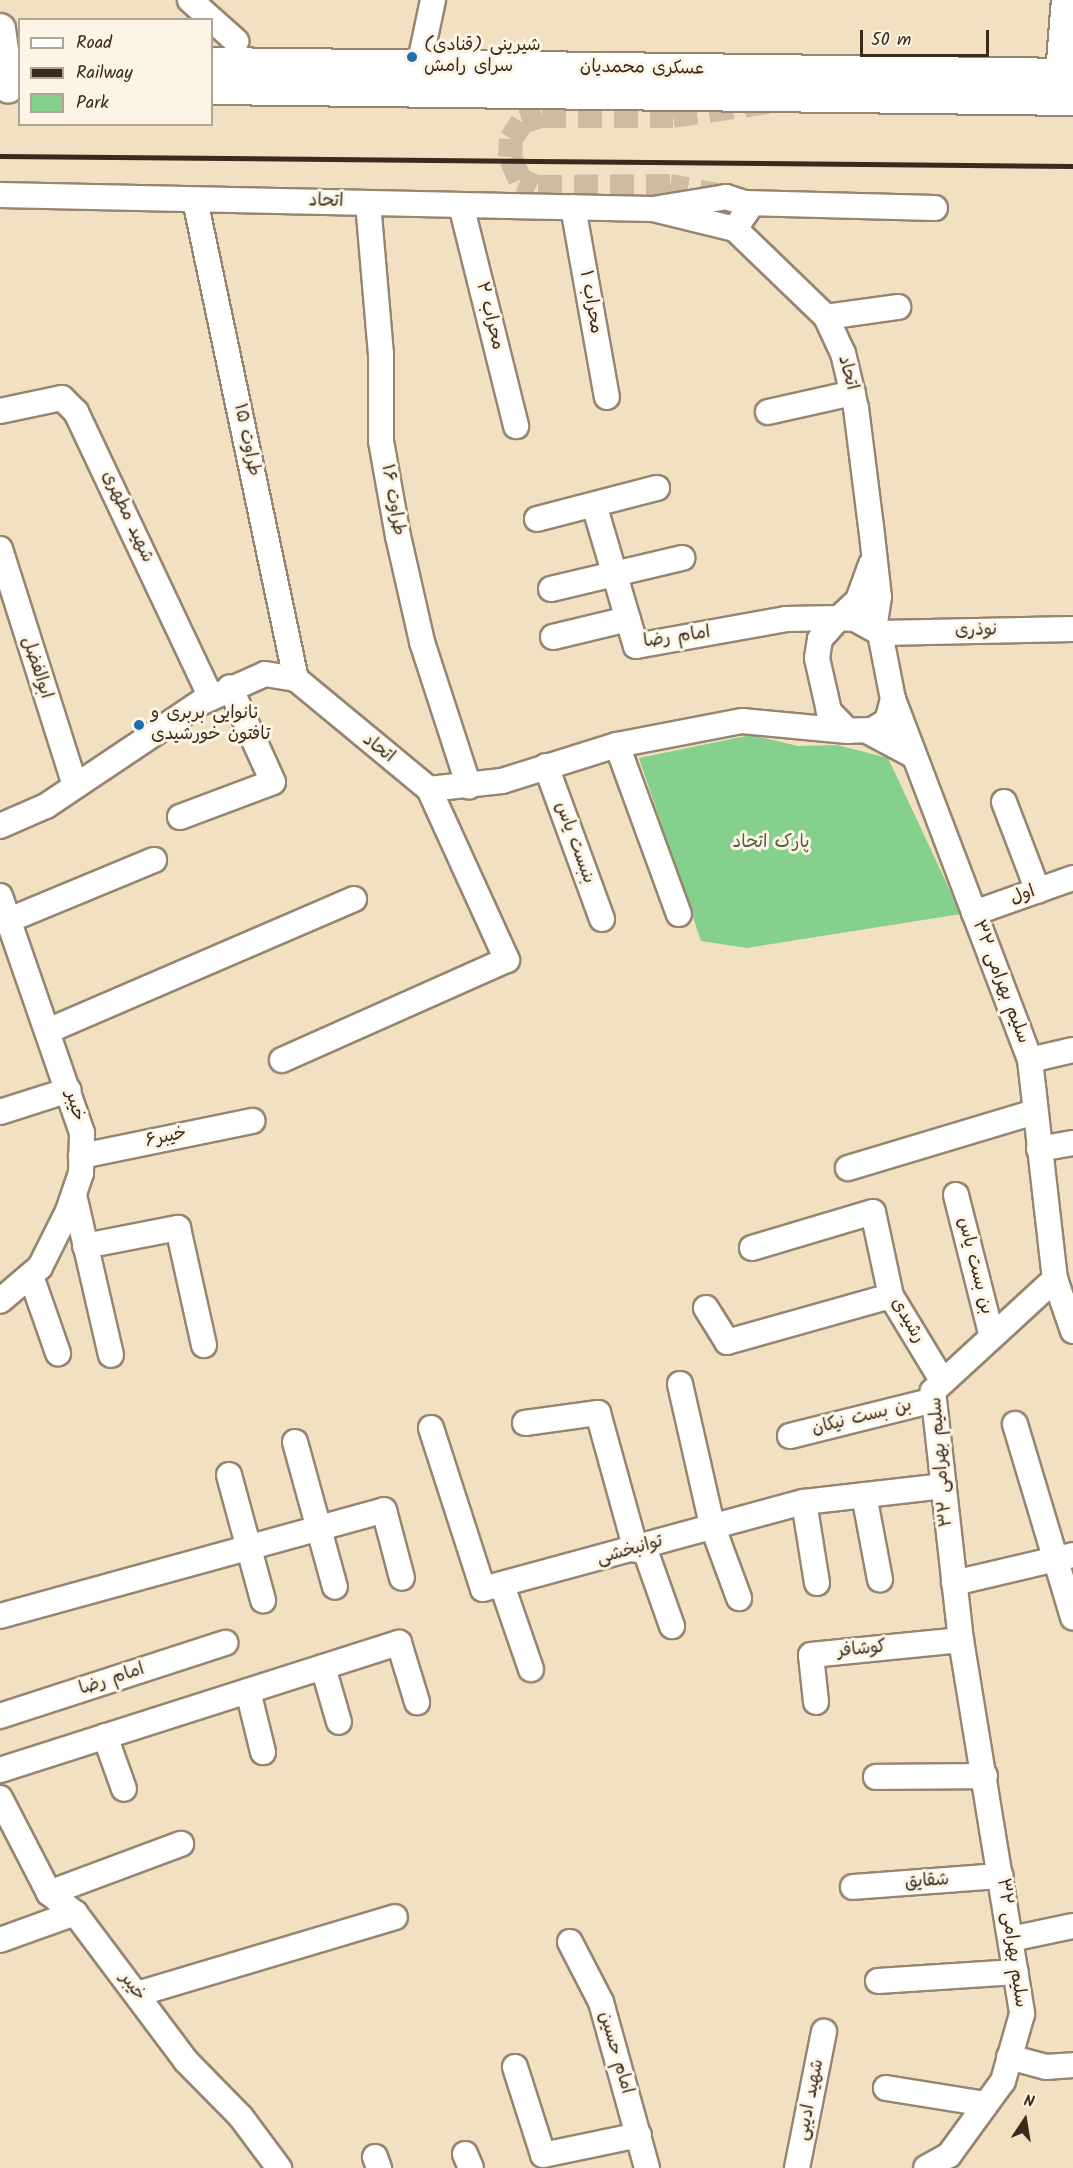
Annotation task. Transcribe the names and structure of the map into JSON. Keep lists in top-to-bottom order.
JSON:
{
  "streets": {
    "main road": ["عسکری محمدیان"],
    "street": [
      "اتحاد",
      "محراب ۱",
      "محراب ۲",
      "طراوت ۱۵",
      "طراوت ۱۶",
      "شهید مطهری",
      "نوذری",
      "امام رضا",
      "ابوالفضل",
      "بنبست یاس",
      "اول",
      "سلیم بهرامی ۳۲",
      "خیبر",
      "خیبر۶",
      "بن بست یاس",
      "رشیدی",
      "بن بست نیکان",
      "توانبخشی",
      "کوشافر",
      "شقایق",
      "امام حسین",
      "شهید ادیبی"
    ]
  },
  "crossings": [
    ["اتحاد", "محراب ۱"],
    ["اتحاد", "محراب ۲"],
    ["اتحاد", "طراوت ۱۵"],
    ["اتحاد", "طراوت ۱۶"],
    ["اتحاد", "نوذری"],
    ["اتحاد", "امام رضا"],
    ["اتحاد", "سلیم بهرامی ۳۲"],
    ["نوذری", "امام رضا"],
    ["نوذری", "سلیم بهرامی ۳۲"],
    ["امام رضا", "سلیم بهرامی ۳۲"],
    ["اول", "سلیم بهرامی ۳۲"],
    ["سلیم بهرامی ۳۲", "بن بست یاس"],
    ["سلیم بهرامی ۳۲", "رشیدی"],
    ["سلیم بهرامی ۳۲", "بن بست نیکان"],
    ["سلیم بهرامی ۳۲", "توانبخشی"],
    ["سلیم بهرامی ۳۲", "کوشافر"],
    ["سلیم بهرامی ۳۲", "شقایق"],
    ["خیبر", "خیبر۶"],
    ["رشیدی", "بن بست نیکان"]
  ],
  "parks": ["پارک اتحاد"],
  "places": ["(قنادی) شیرینی سرای رامش", "نانوایی بربری و تافتون خورشیدی"],
  "legend": ["Road", "Railway", "Park"],
  "scale_bar": "50 m",
  "north": "top"
}
